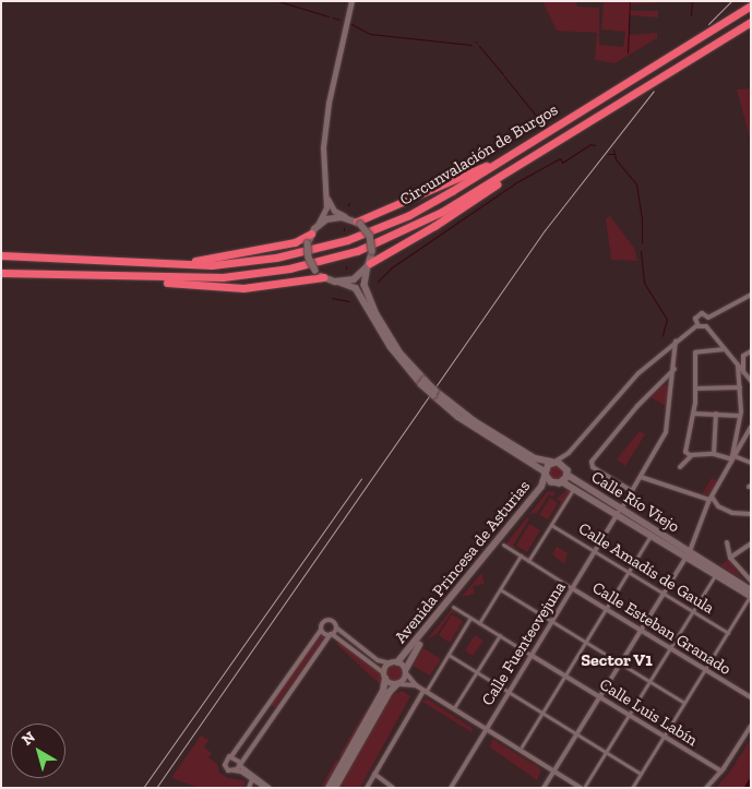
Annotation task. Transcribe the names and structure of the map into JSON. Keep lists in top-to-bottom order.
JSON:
{
  "streets": {
    "highway": ["Circunvalación de Burgos"],
    "main road": ["Calle Río Viejo", "Avenida Princesa de Asturias"],
    "street": [
      "Calle Amadís de Gaula",
      "Calle Esteban Granado",
      "Calle Fuenteovejuna",
      "Calle Luis Labín"
    ]
  },
  "crossings": [
    ["Calle Río Viejo", "Avenida Princesa de Asturias"],
    ["Calle Río Viejo", "Calle Fuenteovejuna"],
    ["Calle Amadís de Gaula", "Calle Fuenteovejuna"],
    ["Calle Esteban Granado", "Calle Fuenteovejuna"],
    ["Calle Fuenteovejuna", "Calle Luis Labín"]
  ],
  "districts": ["Sector V1"],
  "north": "top left"
}
